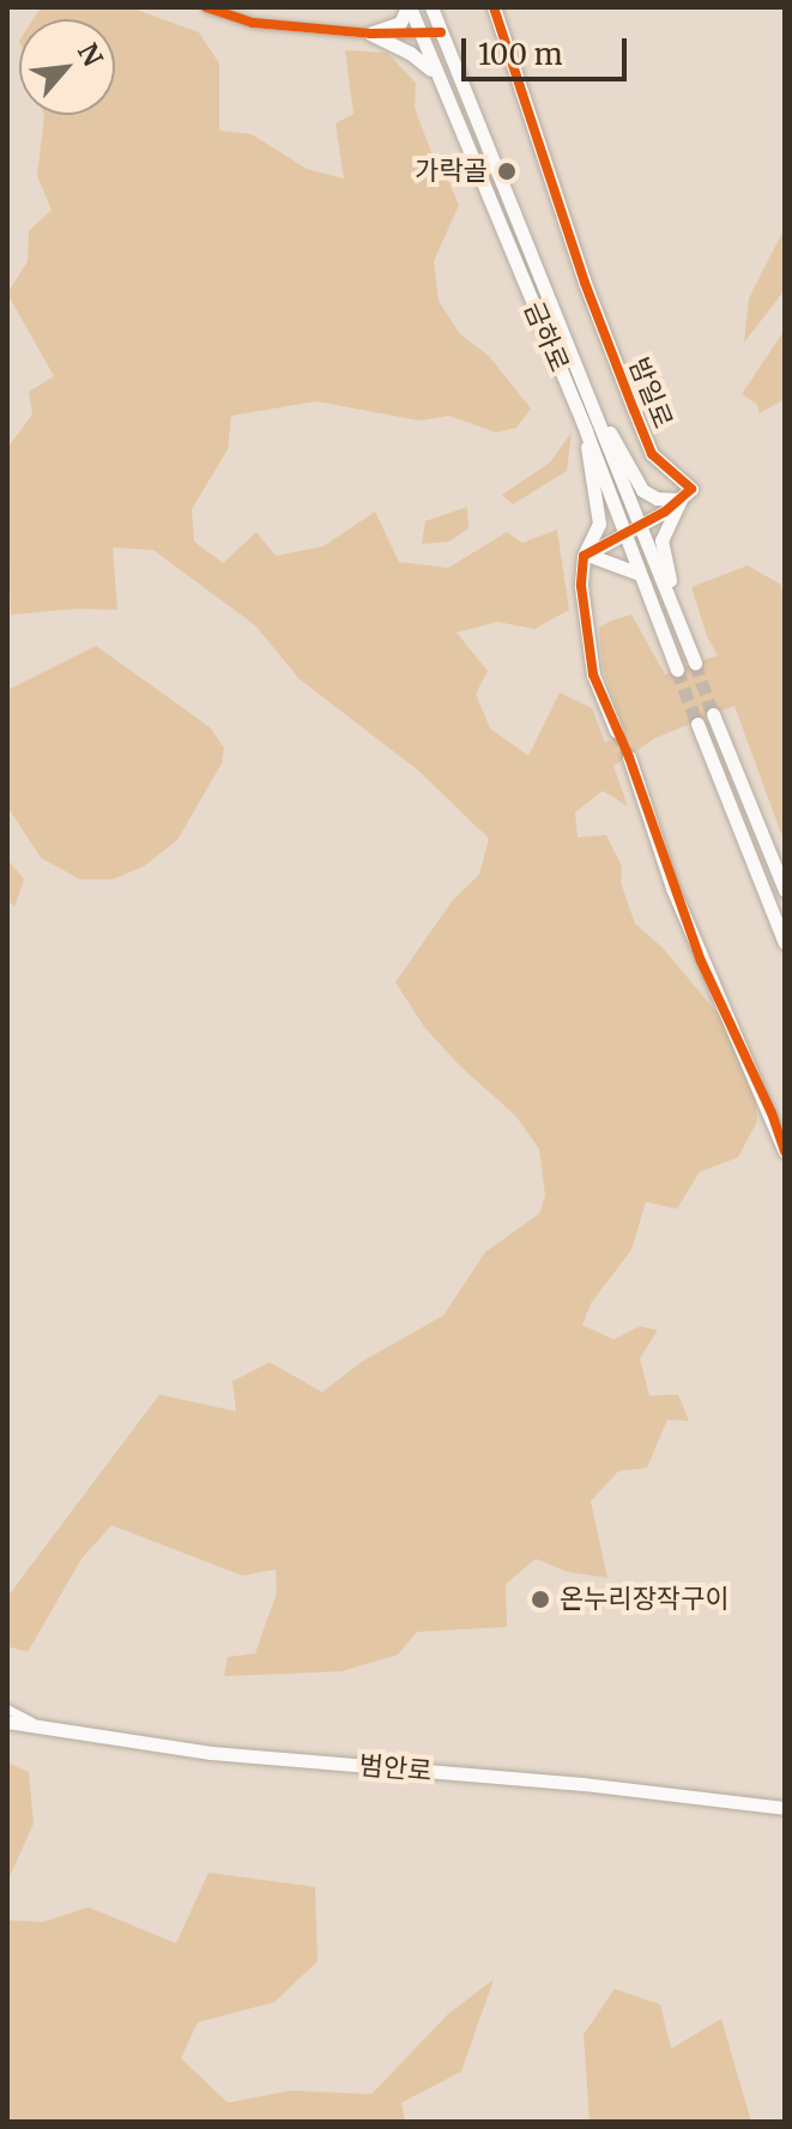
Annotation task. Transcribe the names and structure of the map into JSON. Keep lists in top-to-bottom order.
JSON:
{
  "streets": {
    "main road": ["금하로", "밤일로", "범안로"]
  },
  "places": ["가락골", "온누리장작구이"],
  "scale_bar": "100 m",
  "north": "top right"
}
